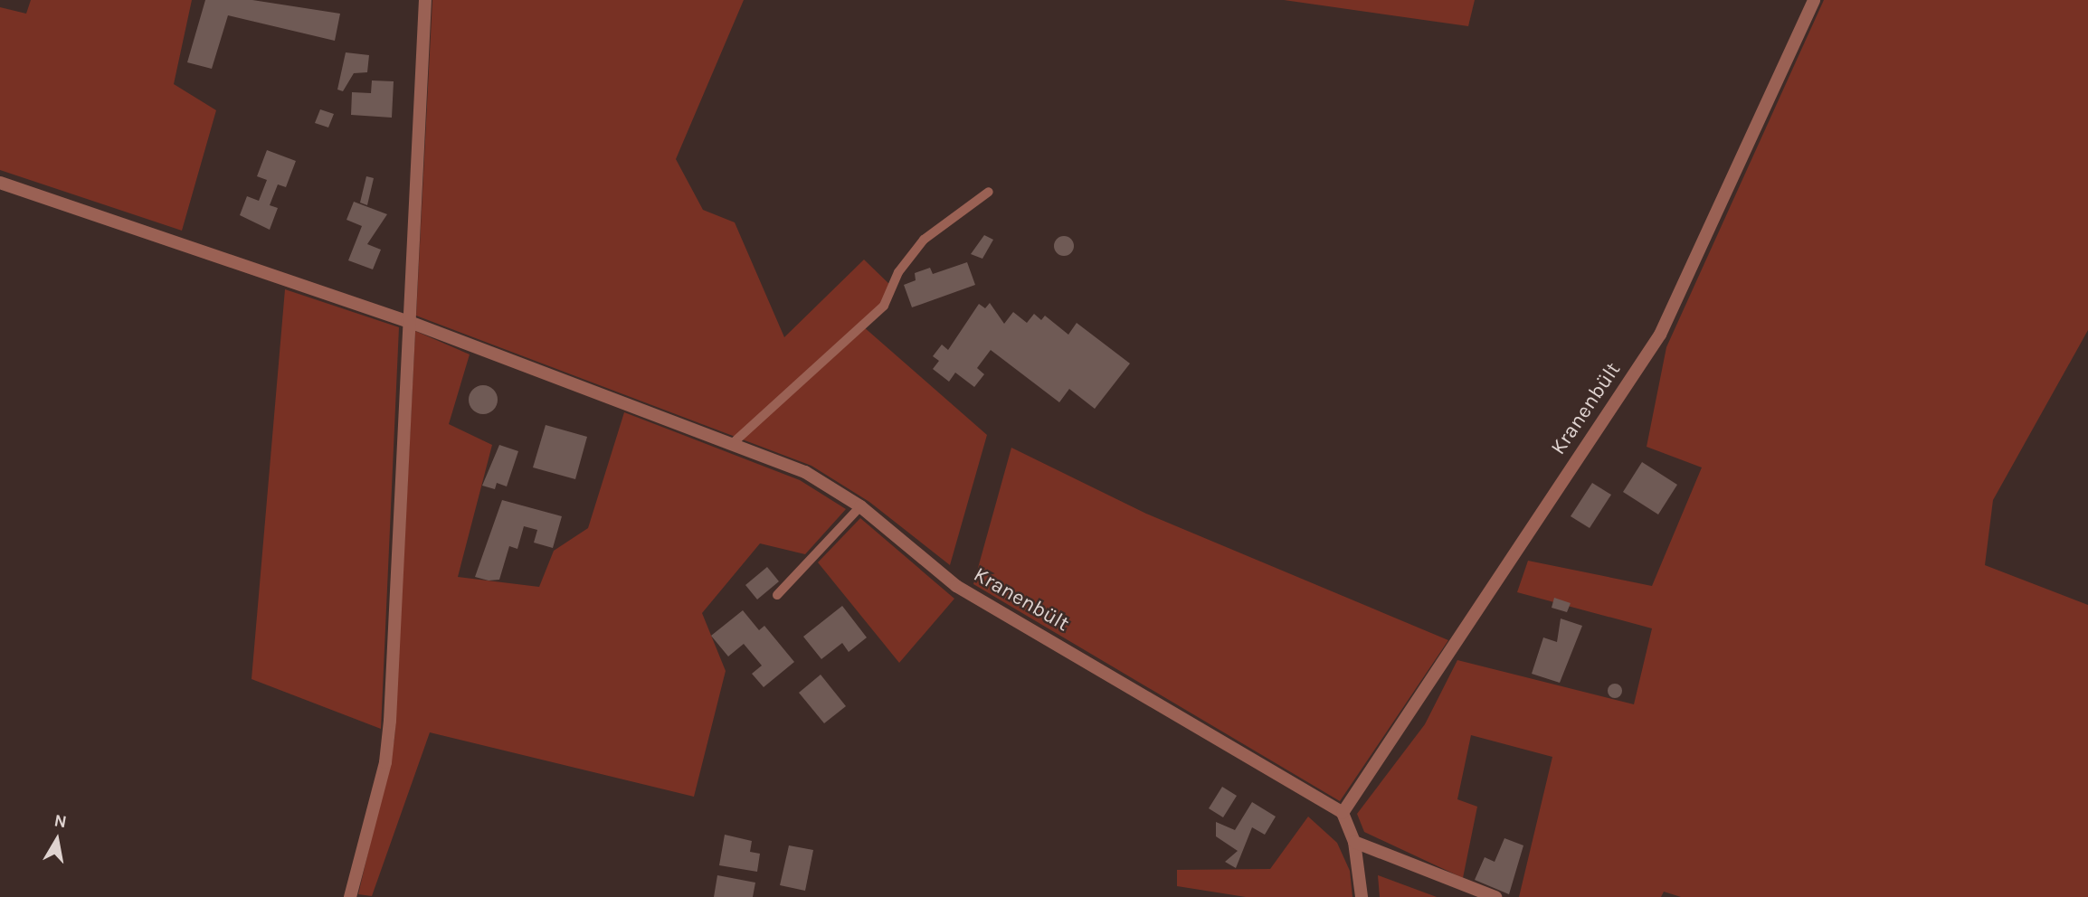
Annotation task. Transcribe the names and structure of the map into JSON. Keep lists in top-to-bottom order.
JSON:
{
  "streets": {
    "street": ["Kranenbült"]
  },
  "north": "top"
}
